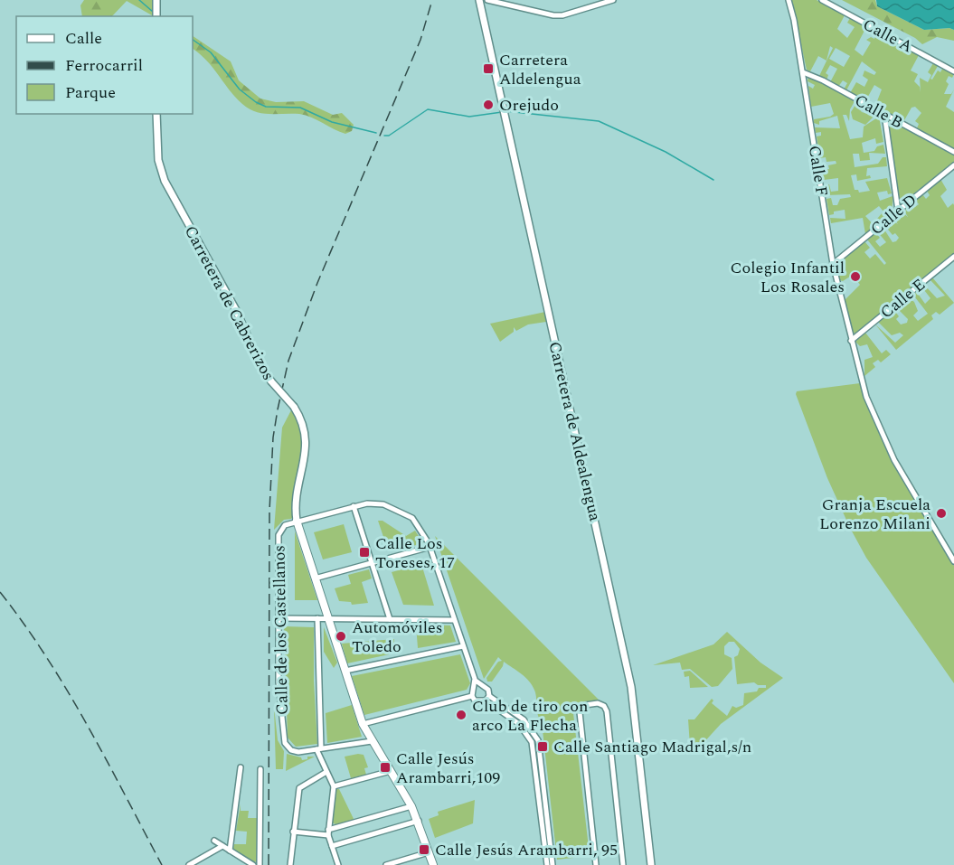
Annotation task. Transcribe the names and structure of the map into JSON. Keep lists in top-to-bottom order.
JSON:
{
  "streets": {
    "street": [
      "Calle A",
      "Calle B",
      "Calle F",
      "Calle D",
      "Calle E",
      "Carretera de Cabrerizos",
      "Carretera de Aldealengua",
      "Calle de los Castellanos"
    ]
  },
  "crossings": [
    ["Calle B", "Calle F"],
    ["Calle F", "Calle D"],
    ["Calle F", "Calle E"],
    ["Carretera de Cabrerizos", "Calle de los Castellanos"]
  ],
  "places": {
    "transit": [
      "Carretera Aldelengua",
      "Calle Los Toreses, 17",
      "Calle Santiago Madrigal,s/n",
      "Calle Jesús Arambarri,109",
      "Calle Jesús Arambarri, 95"
    ],
    "other": [
      "Orejudo",
      "Colegio Infantil Los Rosales",
      "Granja Escuela Lorenzo Milani",
      "Automóviles Toledo",
      "Club de tiro con arco La Flecha"
    ]
  },
  "legend": ["Calle", "Ferrocarril", "Parque"]
}
